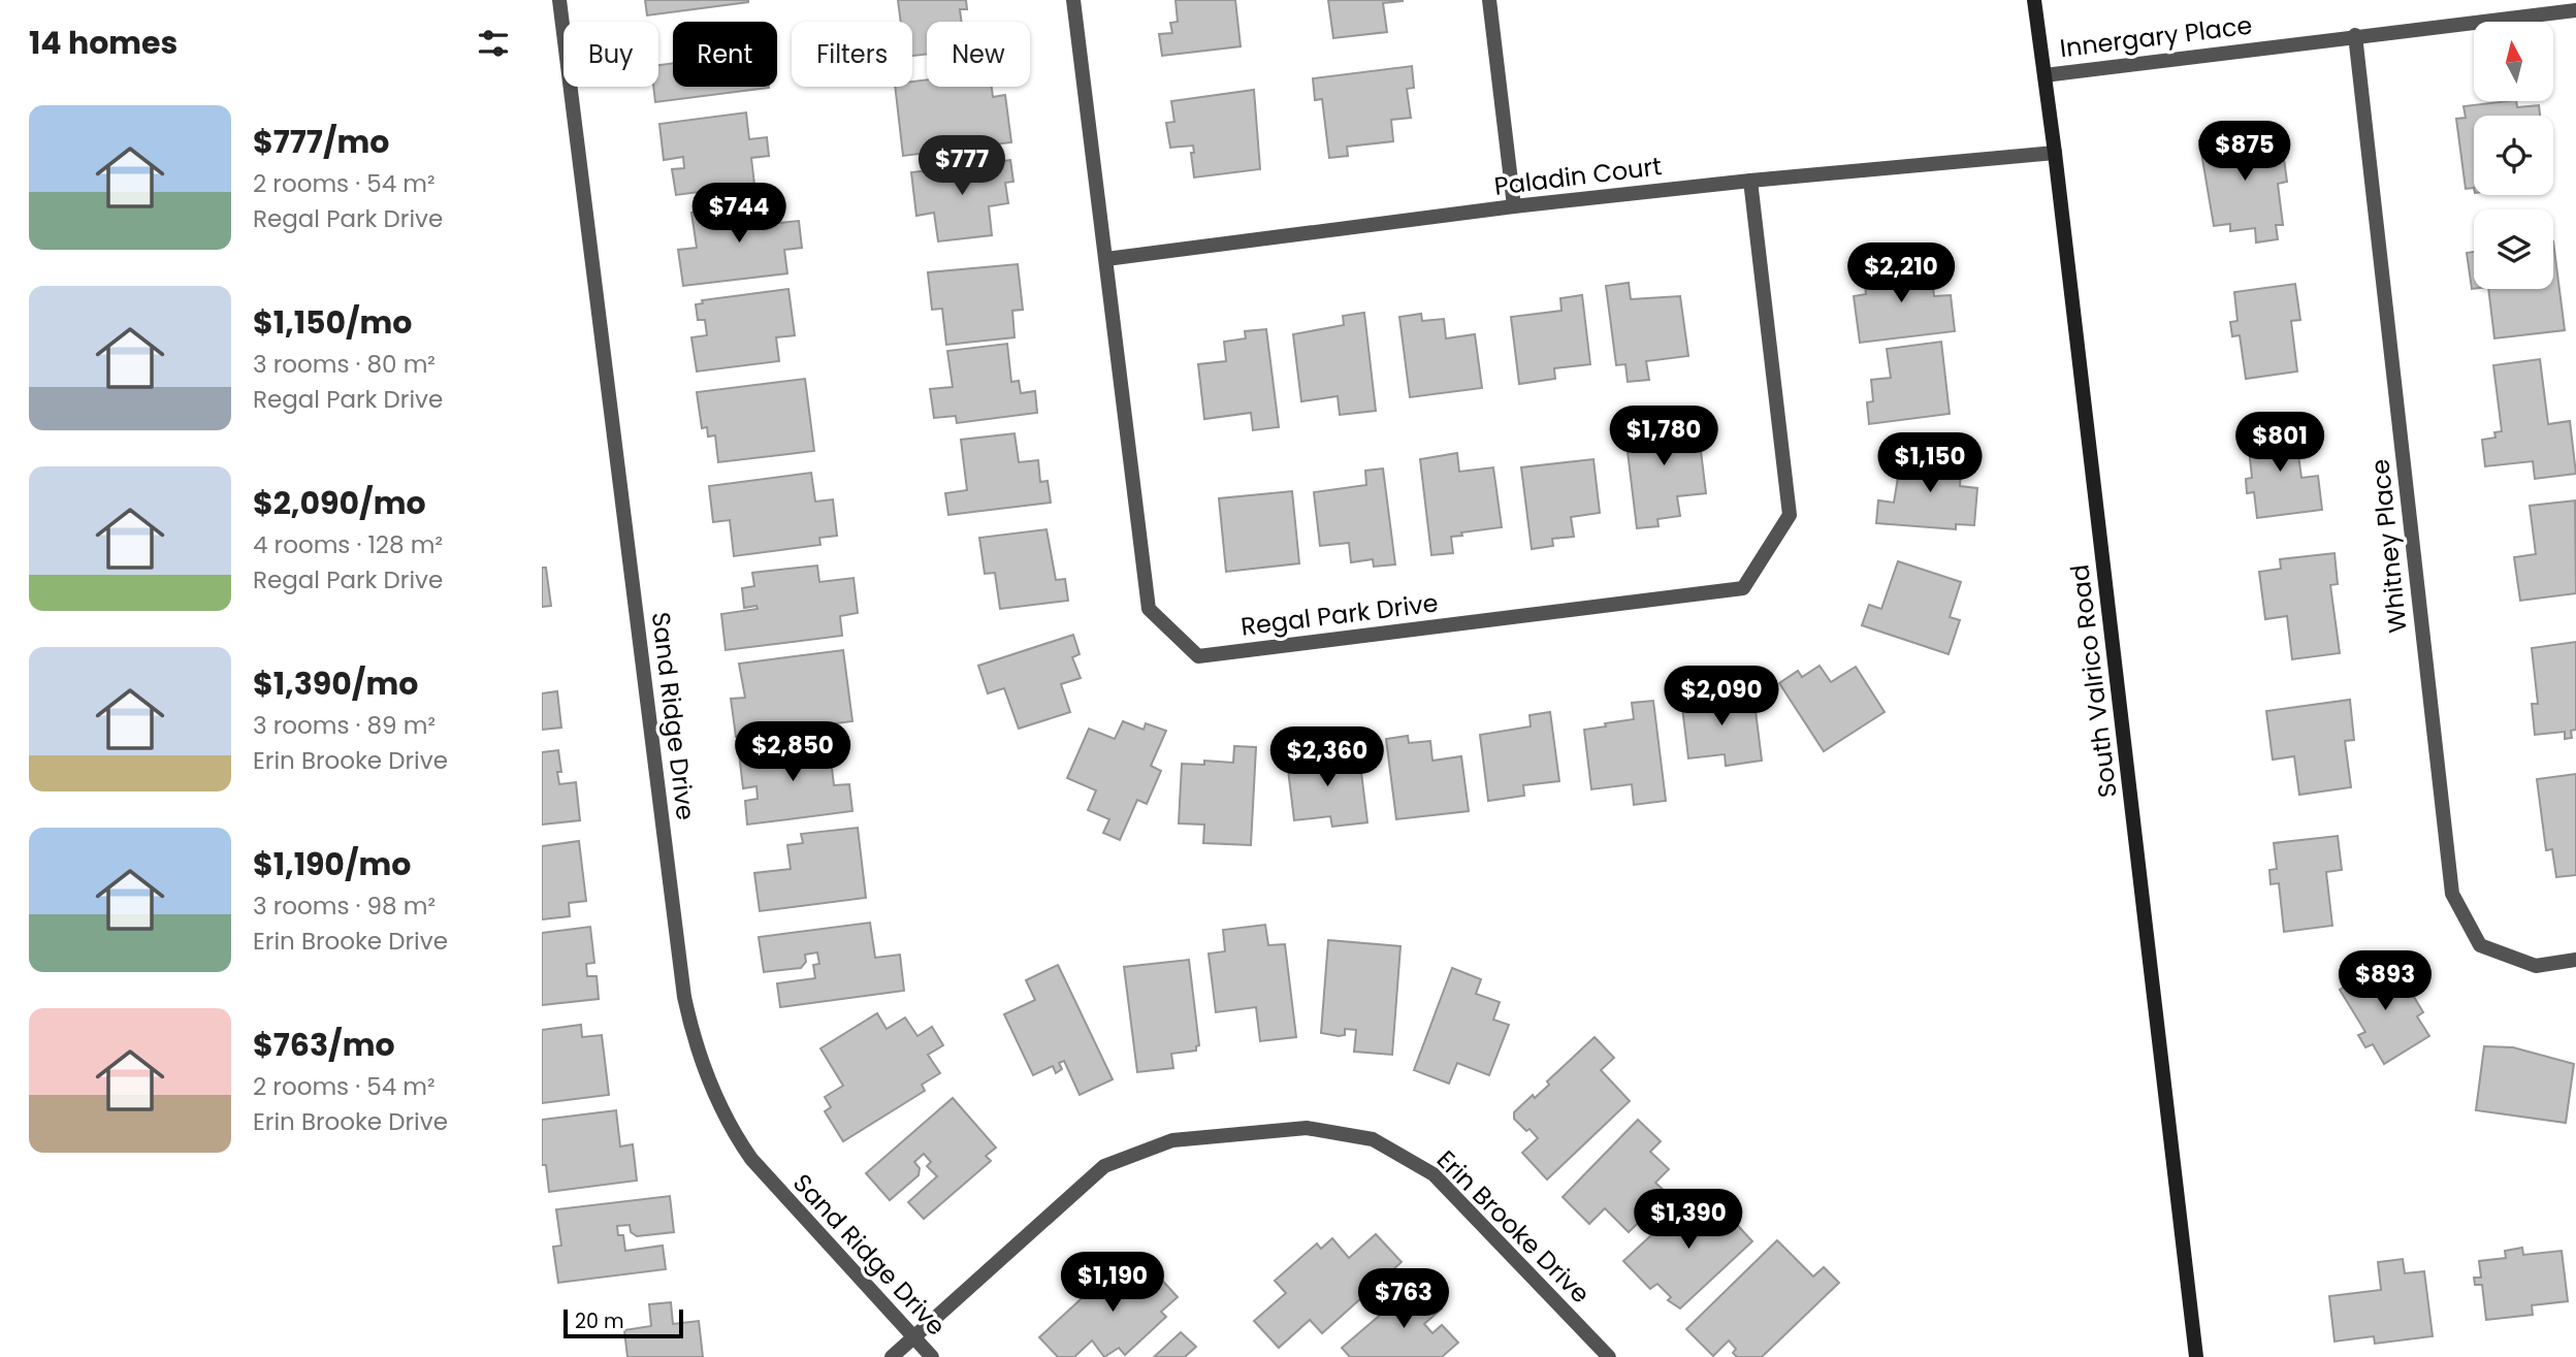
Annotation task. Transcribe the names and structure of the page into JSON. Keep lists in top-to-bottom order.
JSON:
{
  "streets": {
    "street": [
      "Innergary Place",
      "Paladin Court",
      "Whitney Place",
      "Regal Park Drive",
      "South Valrico Road",
      "Sand Ridge Drive",
      "Erin Brooke Drive"
    ]
  },
  "crossings": [
    ["Innergary Place", "Whitney Place"],
    ["Innergary Place", "South Valrico Road"],
    ["Paladin Court", "Regal Park Drive"],
    ["Paladin Court", "South Valrico Road"],
    ["Sand Ridge Drive", "Erin Brooke Drive"]
  ],
  "scale_bar": "20 m",
  "north": "top",
  "page": {
    "heading": "14 homes",
    "chip": [
      "Buy",
      "Rent",
      "Filters",
      "New"
    ],
    "list": [
      {
        "name": "$777/mo",
        "note": "2 rooms · 54 m² · Regal Park Drive"
      },
      {
        "name": "$1,150/mo",
        "note": "3 rooms · 80 m² · Regal Park Drive"
      },
      {
        "name": "$2,090/mo",
        "note": "4 rooms · 128 m² · Regal Park Drive"
      },
      {
        "name": "$1,390/mo",
        "note": "3 rooms · 89 m² · Erin Brooke Drive"
      },
      {
        "name": "$1,190/mo",
        "note": "3 rooms · 98 m² · Erin Brooke Drive"
      },
      {
        "name": "$763/mo",
        "note": "2 rooms · 54 m² · Erin Brooke Drive"
      }
    ],
    "price": [
      "$875",
      "$777",
      "$744",
      "$2,210",
      "$1,780",
      "$801",
      "$1,150",
      "$2,090",
      "$2,850",
      "$2,360",
      "$893",
      "$1,390",
      "$1,190",
      "$763"
    ],
    "scale": "20 m"
  }
}
